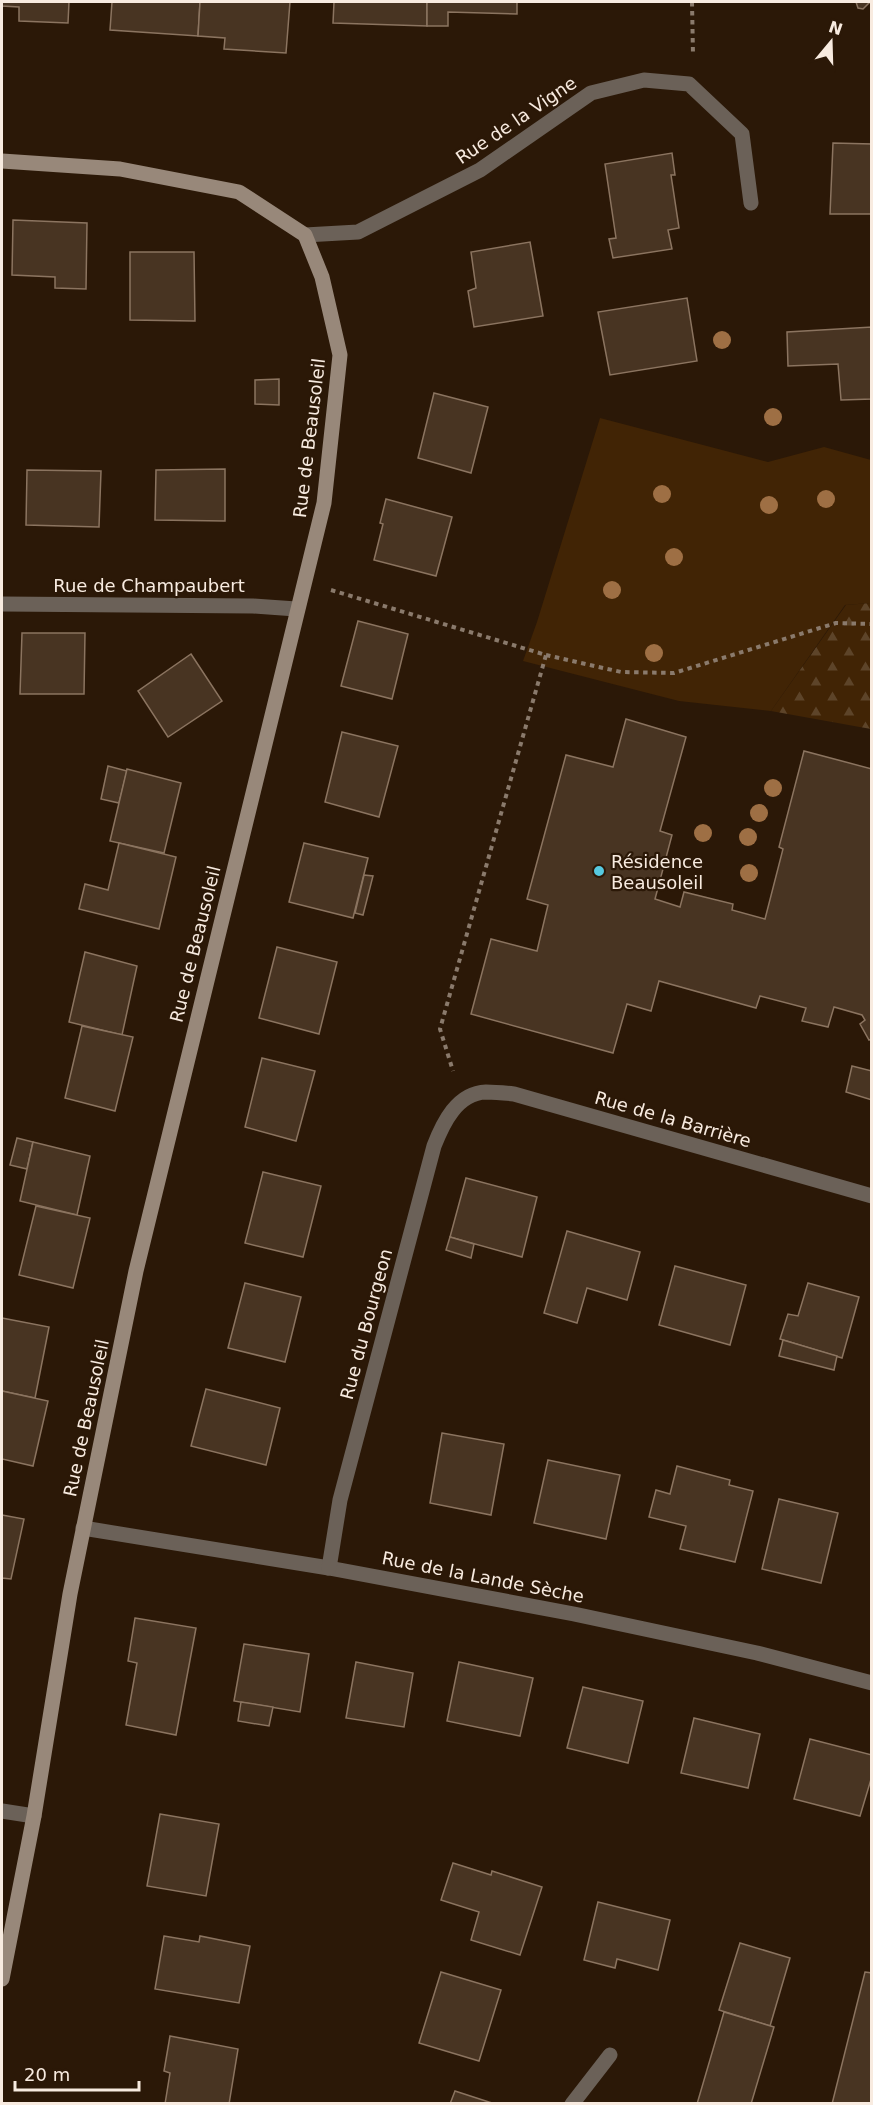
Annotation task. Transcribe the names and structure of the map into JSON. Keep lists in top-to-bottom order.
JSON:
{
  "streets": {
    "street": [
      "Rue de la Vigne",
      "Rue de Beausoleil",
      "Rue de Champaubert",
      "Rue de la Barrière",
      "Rue du Bourgeon",
      "Rue de la Lande Sèche"
    ]
  },
  "crossings": [
    ["Rue de la Vigne", "Rue de Beausoleil"],
    ["Rue de Beausoleil", "Rue de Champaubert"],
    ["Rue de Beausoleil", "Rue de la Lande Sèche"],
    ["Rue de la Barrière", "Rue du Bourgeon"],
    ["Rue du Bourgeon", "Rue de la Lande Sèche"]
  ],
  "places": ["Résidence Beausoleil"],
  "scale_bar": "20 m",
  "north": "top"
}
